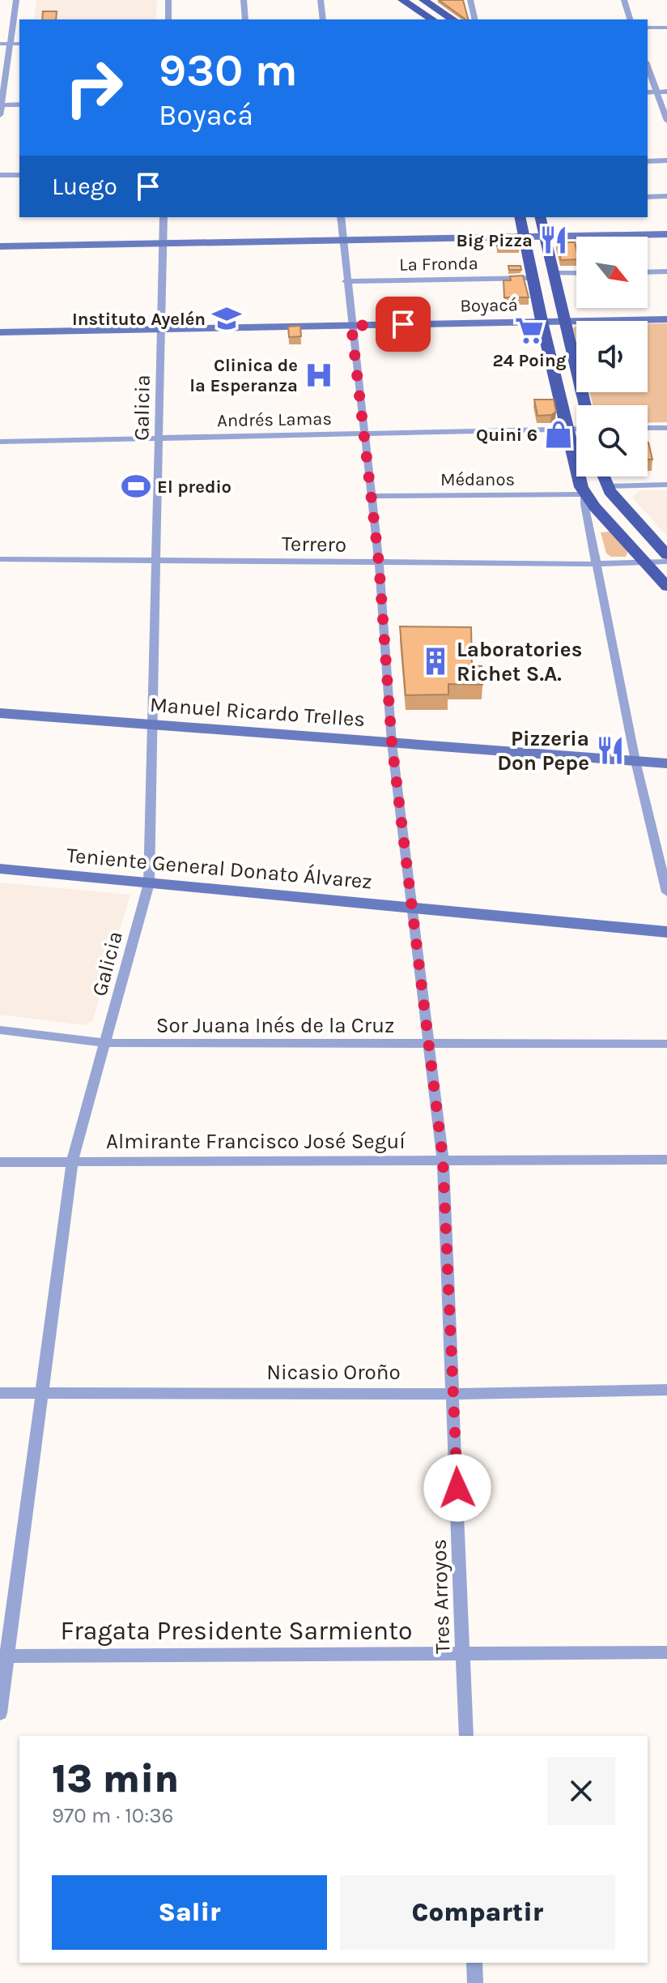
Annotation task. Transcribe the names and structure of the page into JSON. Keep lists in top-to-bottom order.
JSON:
{
  "streets": {
    "street": [
      "La Fronda",
      "Boyacá",
      "Galicia",
      "Andrés Lamas",
      "Médanos",
      "Terrero",
      "Manuel Ricardo Trelles",
      "Teniente General Donato Álvarez",
      "Sor Juana Inés de la Cruz",
      "Almirante Francisco José Seguí",
      "Nicasio Oroño",
      "Tres Arroyos",
      "Fragata Presidente Sarmiento"
    ]
  },
  "crossings": [
    ["La Fronda", "Tres Arroyos"],
    ["Boyacá", "Galicia"],
    ["Boyacá", "Tres Arroyos"],
    ["Galicia", "Andrés Lamas"],
    ["Galicia", "Terrero"],
    ["Galicia", "Manuel Ricardo Trelles"],
    ["Galicia", "Teniente General Donato Álvarez"],
    ["Galicia", "Sor Juana Inés de la Cruz"],
    ["Galicia", "Almirante Francisco José Seguí"],
    ["Galicia", "Nicasio Oroño"],
    ["Galicia", "Fragata Presidente Sarmiento"],
    ["Andrés Lamas", "Tres Arroyos"],
    ["Médanos", "Tres Arroyos"],
    ["Terrero", "Tres Arroyos"],
    ["Manuel Ricardo Trelles", "Tres Arroyos"],
    ["Teniente General Donato Álvarez", "Tres Arroyos"],
    ["Sor Juana Inés de la Cruz", "Tres Arroyos"],
    ["Almirante Francisco José Seguí", "Tres Arroyos"],
    ["Nicasio Oroño", "Tres Arroyos"],
    ["Tres Arroyos", "Fragata Presidente Sarmiento"]
  ],
  "places": {
    "restaurant": ["Big Pizza", "Pizzeria Don Pepe"],
    "school or university": ["Instituto Ayelén"],
    "supermarket": ["24 Poing"],
    "hospital": ["Clinica de la Esperanza"],
    "shop": ["Quini 6"],
    "sports": ["El predio"],
    "building": ["Laboratories Richet S.A."]
  },
  "north": "bottom right",
  "page": {
    "turn": ["930 m", "Boyacá"],
    "then": "Luego",
    "heading": ["13 min", "970 m · 10:36"],
    "buttons": ["Salir", "Compartir"]
  }
}
